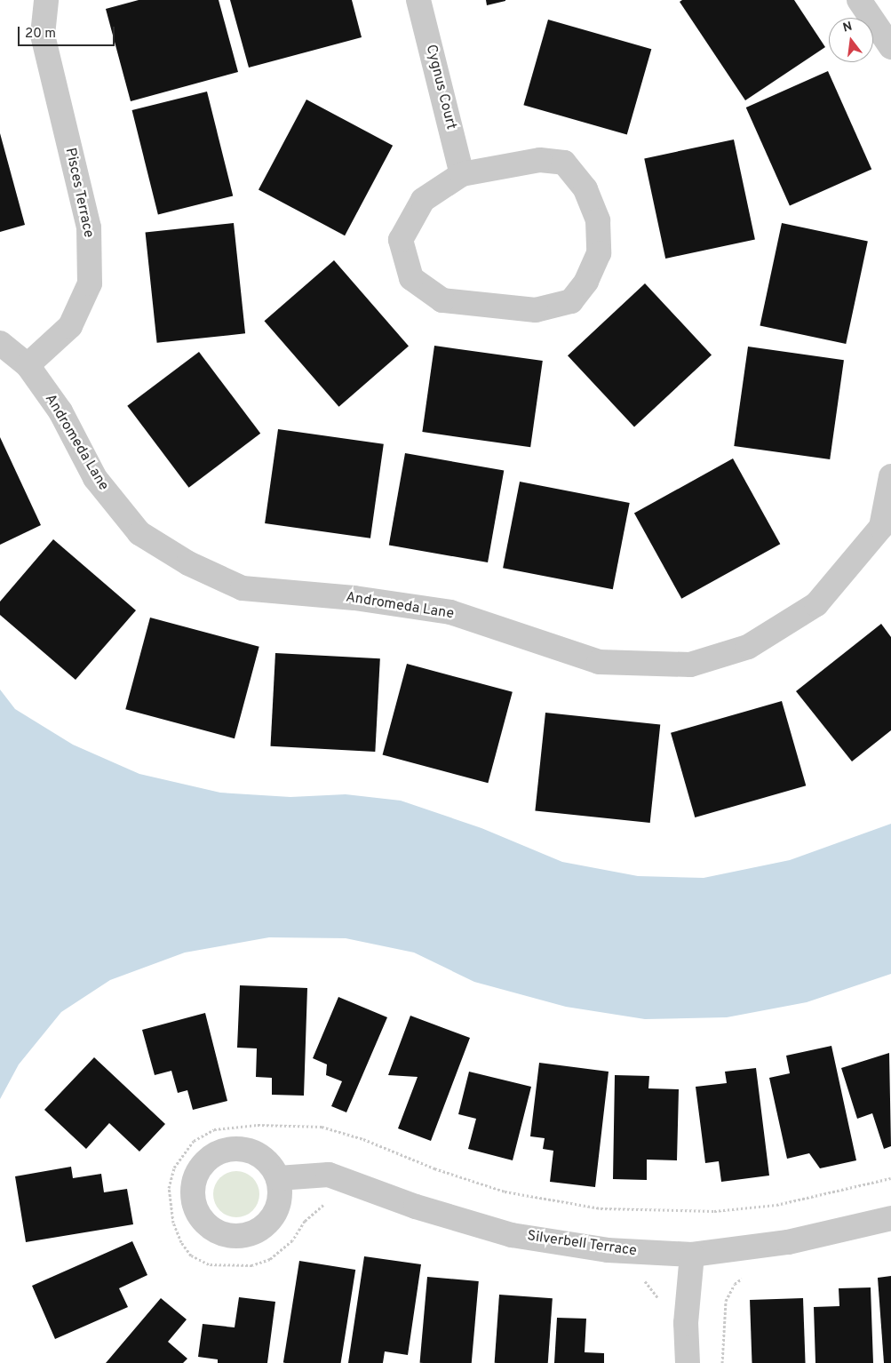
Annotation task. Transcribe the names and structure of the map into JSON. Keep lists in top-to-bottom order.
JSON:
{
  "streets": {
    "street": [
      "Cygnus Court",
      "Pisces Terrace",
      "Andromeda Lane",
      "Silverbell Terrace"
    ]
  },
  "crossings": [
    ["Pisces Terrace", "Andromeda Lane"]
  ],
  "scale_bar": "20 m",
  "north": "top"
}
